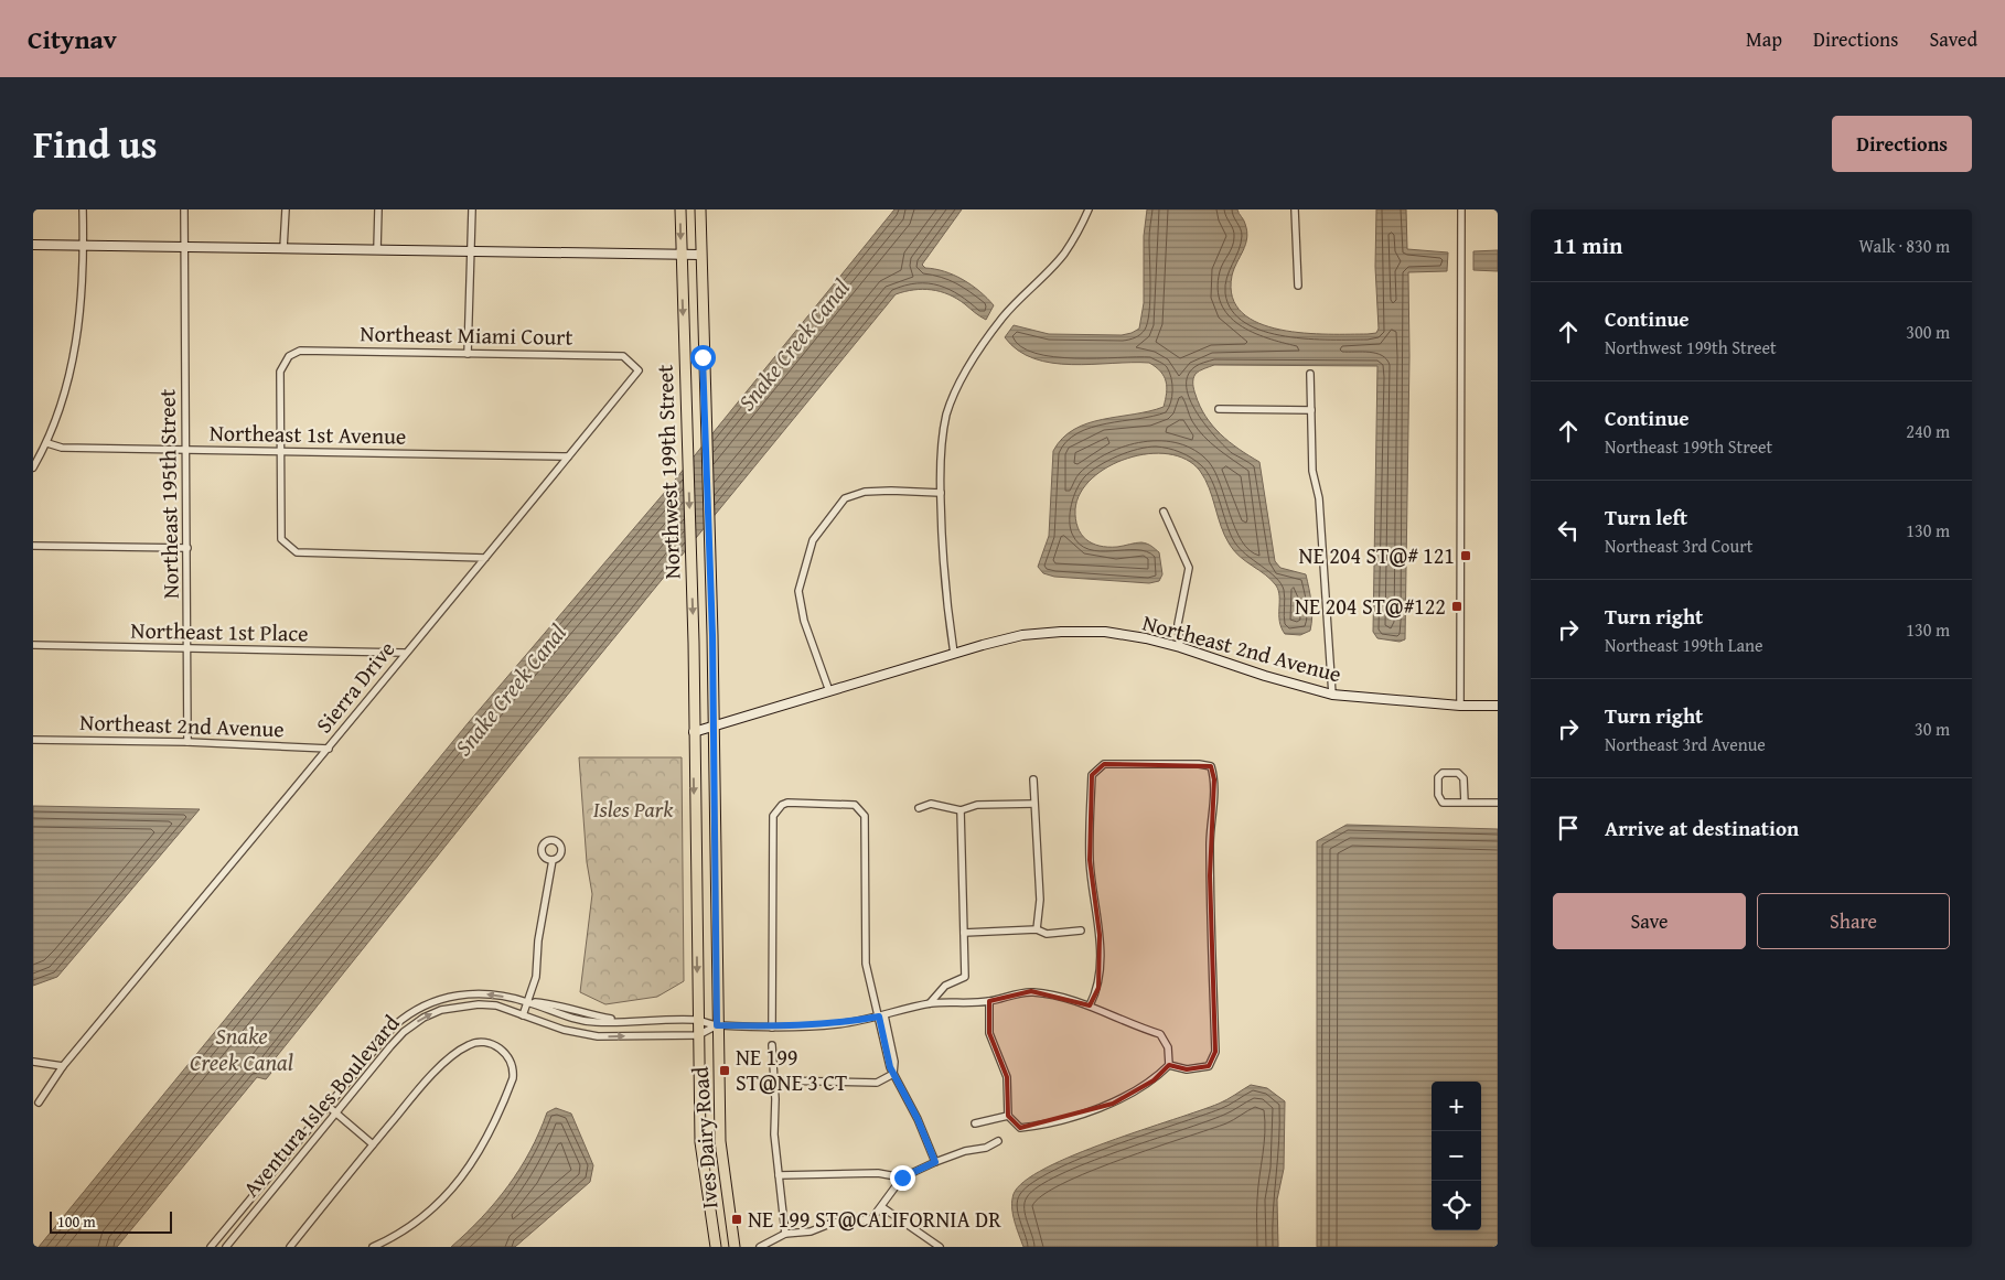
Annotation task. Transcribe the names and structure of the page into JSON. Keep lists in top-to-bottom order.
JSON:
{
  "streets": {
    "main road": ["Northwest 199th Street", "Ives Dairy Road"],
    "street": [
      "Northeast Miami Court",
      "Northeast 1st Avenue",
      "Northeast 195th Street",
      "Northeast 1st Place",
      "Northeast 2nd Avenue",
      "Sierra Drive",
      "Aventura Isles Boulevard"
    ]
  },
  "crossings": [
    ["Northeast Miami Court", "Northeast 1st Avenue"],
    ["Northeast Miami Court", "Sierra Drive"],
    ["Northeast 1st Avenue", "Northeast 195th Street"],
    ["Northeast 1st Avenue", "Sierra Drive"],
    ["Northwest 199th Street", "Northeast 2nd Avenue"],
    ["Northwest 199th Street", "Aventura Isles Boulevard"],
    ["Northwest 199th Street", "Ives Dairy Road"],
    ["Northeast 195th Street", "Northeast 1st Place"],
    ["Northeast 195th Street", "Northeast 2nd Avenue"],
    ["Northeast 1st Place", "Sierra Drive"],
    ["Northeast 2nd Avenue", "Sierra Drive"],
    ["Aventura Isles Boulevard", "Ives Dairy Road"]
  ],
  "water": ["Snake Creek Canal"],
  "parks": ["Isles Park"],
  "places": {
    "transit": [
      "NE 204 ST@# 121",
      "NE 204 ST@#122",
      "NE 199 ST@NE 3 CT",
      "NE 199 ST@CALIFORNIA DR"
    ]
  },
  "scale_bar": "100 m",
  "page": {
    "header": "Citynav",
    "nav": ["Map", "Directions", "Saved"],
    "title": "Find us",
    "buttons": [
      "Directions",
      ["Save", "Share"]
    ],
    "heading": ["11 min", "Walk · 830 m"],
    "list": [
      ["Continue", "Northwest 199th Street", "300 m"],
      ["Continue", "Northeast 199th Street", "240 m"],
      ["Turn left", "Northeast 3rd Court", "130 m"],
      ["Turn right", "Northeast 199th Lane", "130 m"],
      ["Turn right", "Northeast 3rd Avenue", "30 m"],
      "Arrive at destination"
    ],
    "map_buttons": ["+", "−"],
    "scale": "100 m"
  }
}
